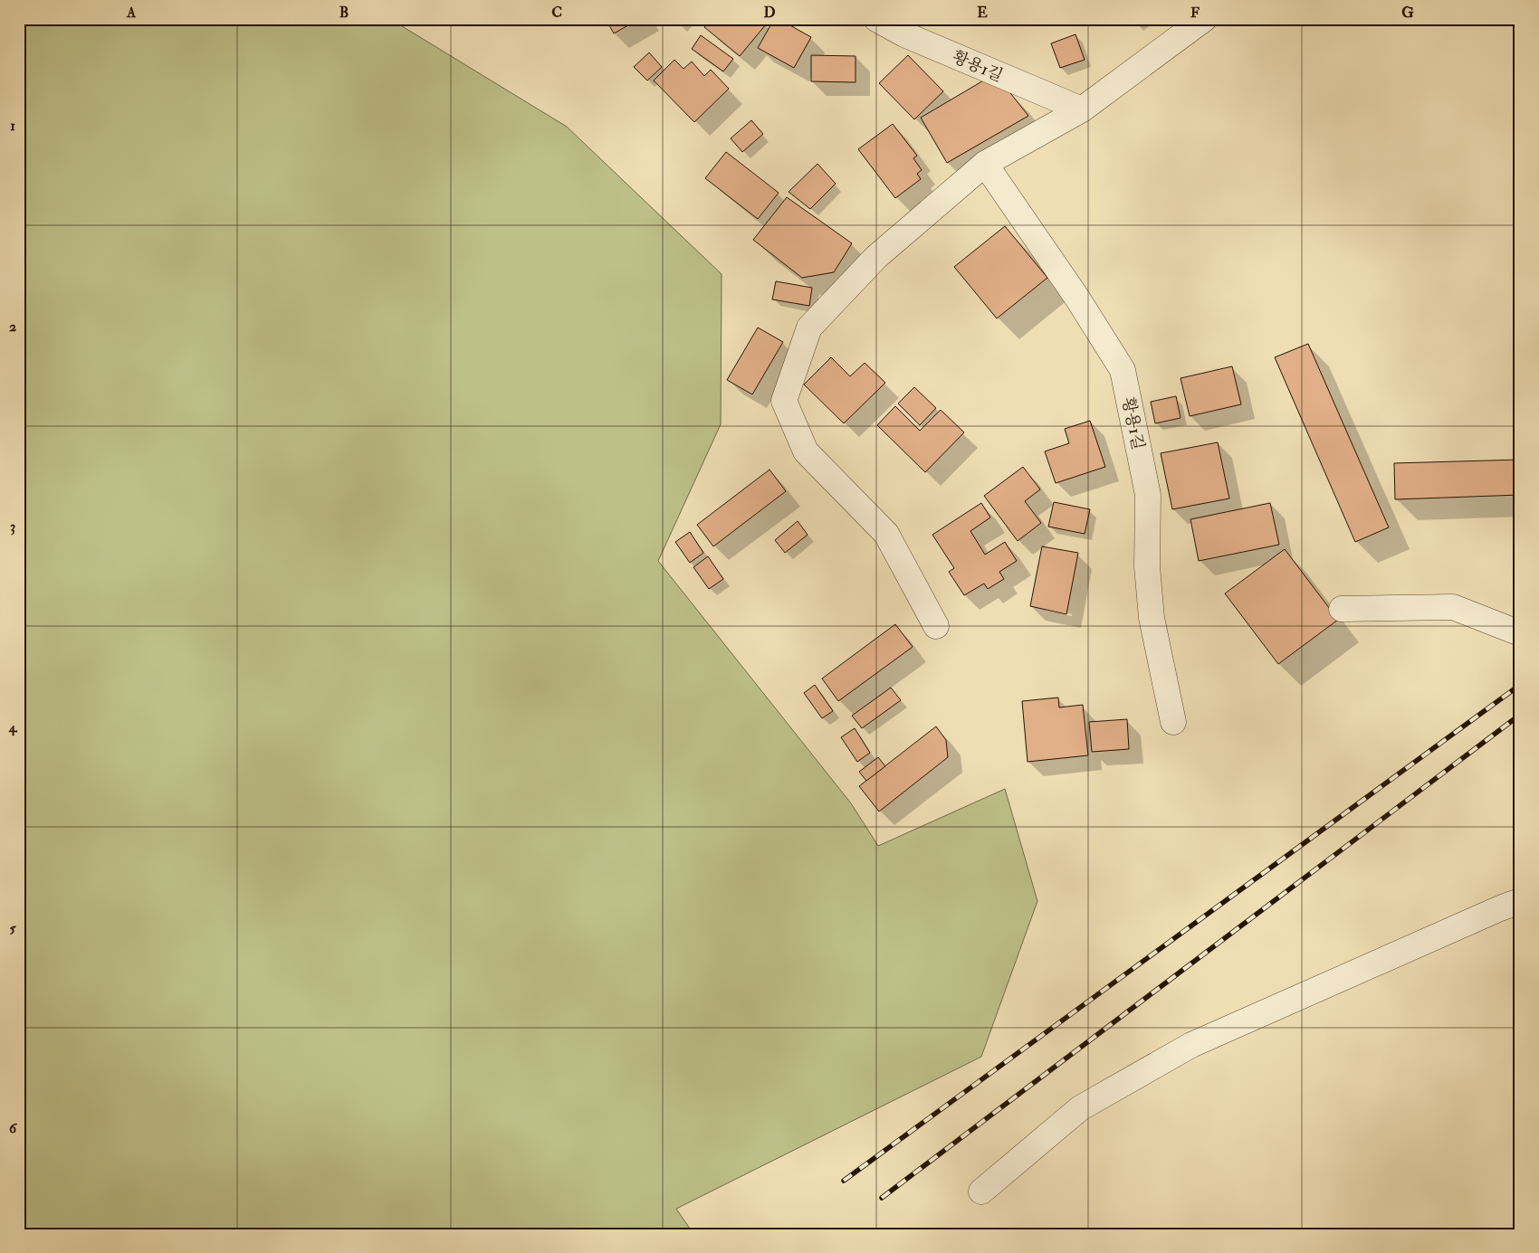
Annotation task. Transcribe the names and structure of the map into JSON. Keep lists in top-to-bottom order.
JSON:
{
  "streets": {
    "street": ["황용1길"]
  },
  "grid": {
    "columns": [
      "A",
      "B",
      "C",
      "D",
      "E",
      "F",
      "G"
    ],
    "rows": [
      "1",
      "2",
      "3",
      "4",
      "5",
      "6"
    ]
  }
}
